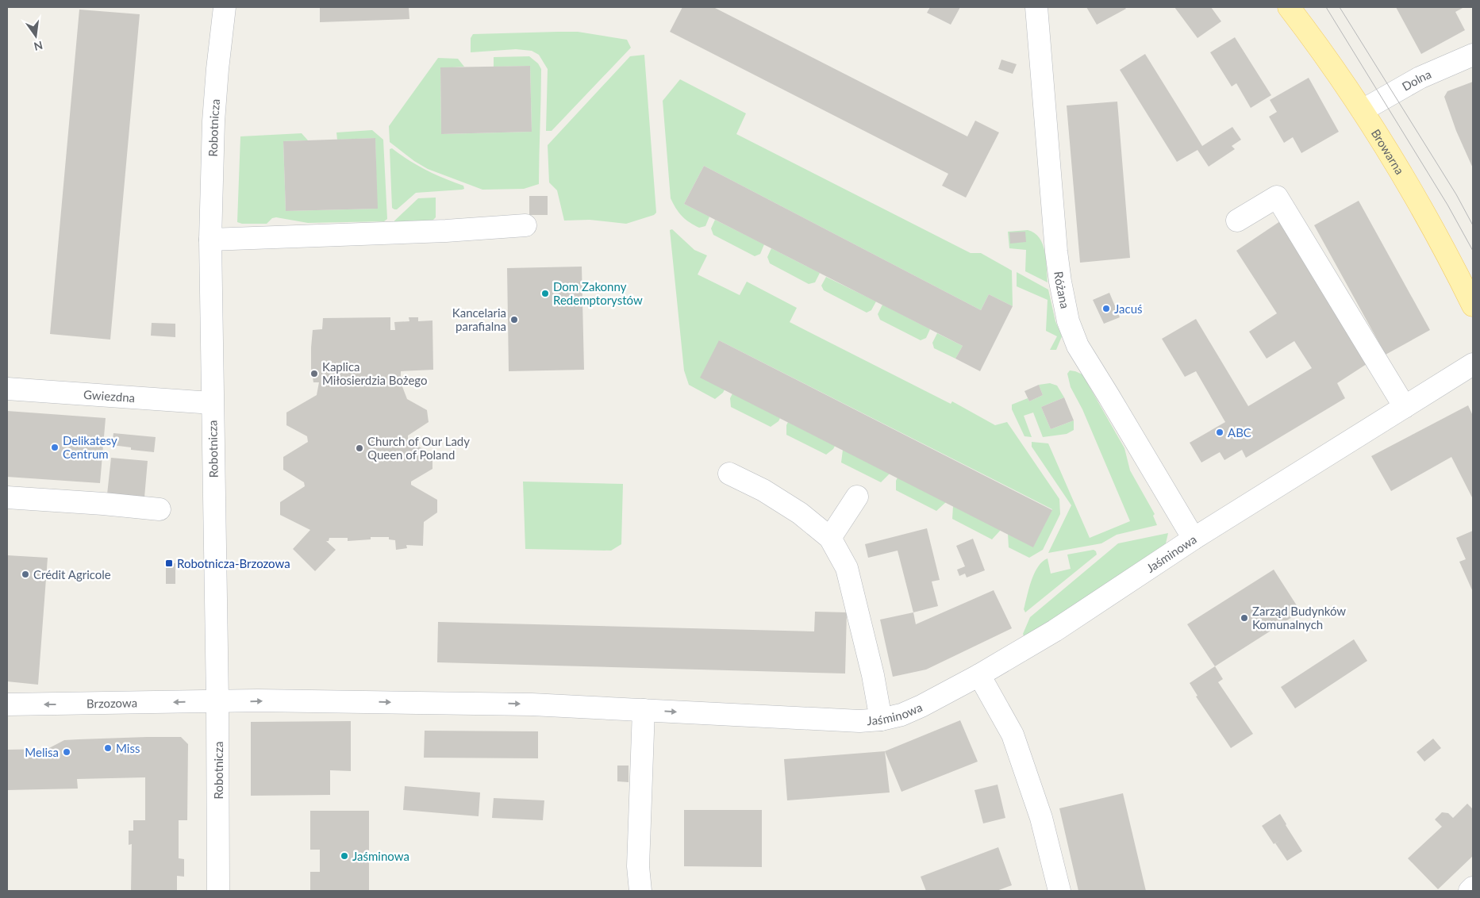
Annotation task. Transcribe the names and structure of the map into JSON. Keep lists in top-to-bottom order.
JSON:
{
  "streets": {
    "main road": ["Browarna"],
    "street": [
      "Dolna",
      "Robotnicza",
      "Różana",
      "Gwiezdna",
      "Jaśminowa",
      "Brzozowa"
    ]
  },
  "crossings": [
    ["Dolna", "Browarna"],
    ["Robotnicza", "Gwiezdna"],
    ["Robotnicza", "Jaśminowa"],
    ["Robotnicza", "Brzozowa"],
    ["Różana", "Jaśminowa"],
    ["Jaśminowa", "Brzozowa"]
  ],
  "one_way": ["Jaśminowa", "Brzozowa"],
  "places": {
    "other": [
      "Dom Zakonny Redemptorystów",
      "Jacuś",
      "Kancelaria parafialna",
      "Kaplica Miłosierdzia Bożego",
      "ABC",
      "Delikatesy Centrum",
      "Church of Our Lady Queen of Poland",
      "Crédit Agricole",
      "Zarząd Budynków Komunalnych",
      "Miss",
      "Melisa",
      "Jaśminowa"
    ],
    "transit": ["Robotnicza-Brzozowa"]
  },
  "north": "bottom"
}
